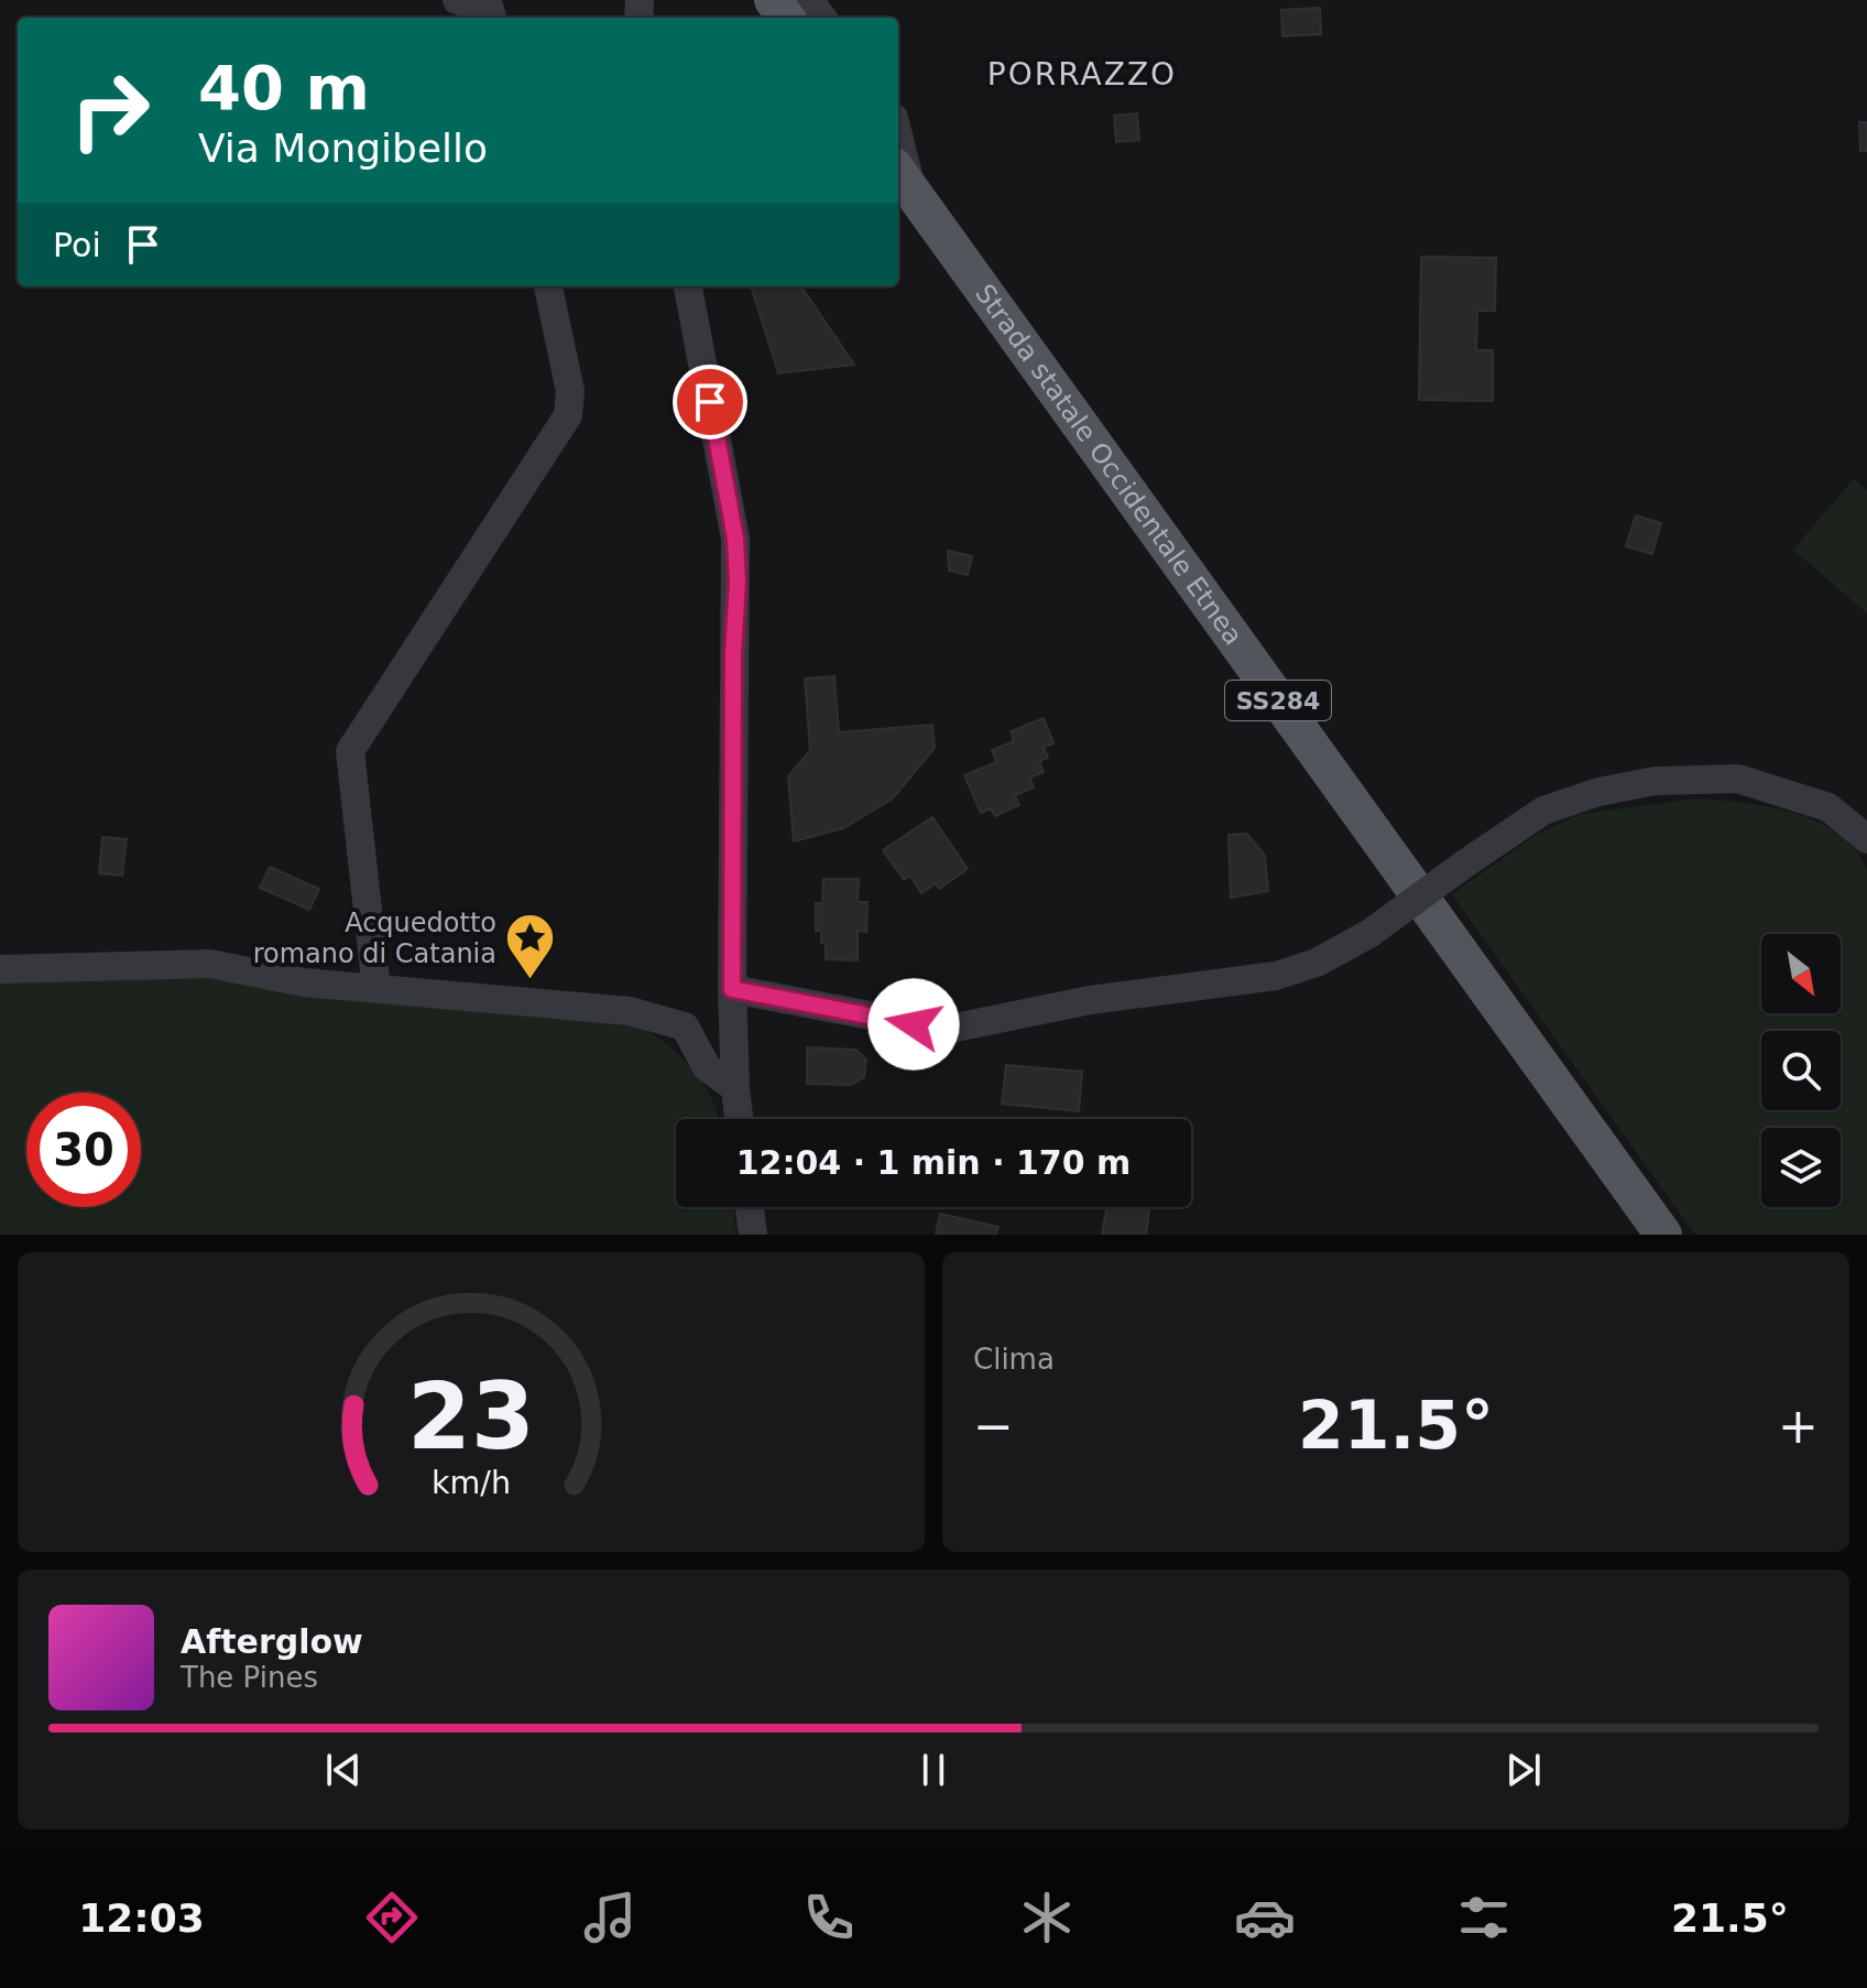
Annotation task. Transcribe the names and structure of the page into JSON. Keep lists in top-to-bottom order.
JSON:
{
  "streets": {
    "main road": ["Strada statale Occidentale Etnea", "SS284"]
  },
  "districts": ["PORRAZZO"],
  "places": {
    "place": ["Acquedotto romano di Catania"]
  },
  "north": "bottom right",
  "page": {
    "turn": ["40 m", "Via Mongibello"],
    "then": "Poi",
    "limit": "30",
    "trip": "12:04 · 1 min · 170 m",
    "tile": "Clima",
    "heat": ["−", "21.5°", "+"],
    "song": ["Afterglow", "The Pines"],
    "tabs": ["12:03", "21.5°"],
    "gauge": ["23", "km/h"]
  }
}
